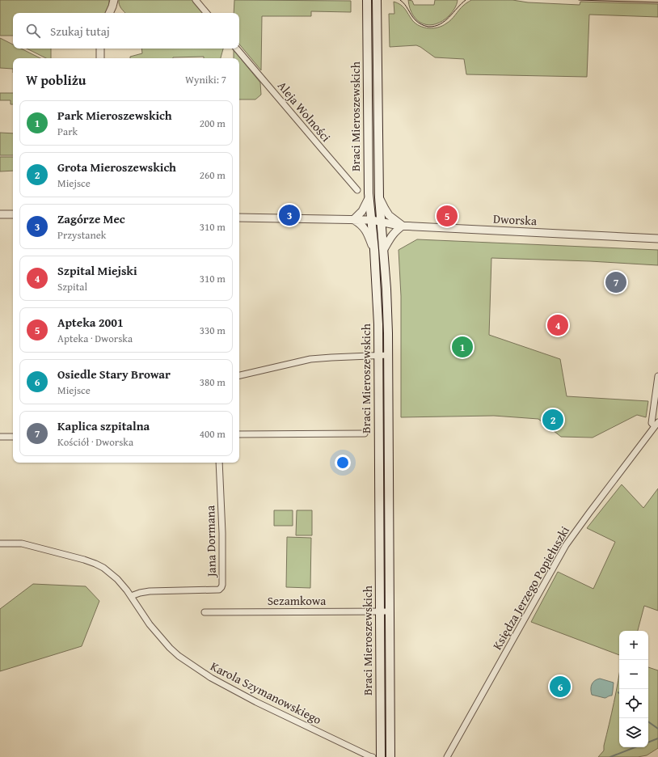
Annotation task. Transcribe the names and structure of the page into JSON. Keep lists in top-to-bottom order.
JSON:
{
  "streets": {
    "main road": ["Braci Mieroszewskich"],
    "street": [
      "Aleja Wolności",
      "Dworska",
      "Jana Dormana",
      "Księdza Jerzego Popiełuszki",
      "Sezamkowa",
      "Karola Szymanowskiego"
    ]
  },
  "crossings": [
    ["Braci Mieroszewskich", "Dworska"],
    ["Braci Mieroszewskich", "Sezamkowa"],
    ["Jana Dormana", "Karola Szymanowskiego"]
  ],
  "page": {
    "search": "Szukaj tutaj",
    "heading": ["W pobliżu", "Wyniki: 7"],
    "list": [
      {
        "mark": "1",
        "name": "Park Mieroszewskich",
        "note": "Park",
        "value": "200 m"
      },
      {
        "mark": "2",
        "name": "Grota Mieroszewskich",
        "note": "Miejsce",
        "value": "260 m"
      },
      {
        "mark": "3",
        "name": "Zagórze Mec",
        "note": "Przystanek",
        "value": "310 m"
      },
      {
        "mark": "4",
        "name": "Szpital Miejski",
        "note": "Szpital",
        "value": "310 m"
      },
      {
        "mark": "5",
        "name": "Apteka 2001",
        "note": "Apteka · Dworska",
        "value": "330 m"
      },
      {
        "mark": "6",
        "name": "Osiedle Stary Browar",
        "note": "Miejsce",
        "value": "380 m"
      },
      {
        "mark": "7",
        "name": "Kaplica szpitalna",
        "note": "Kościół · Dworska",
        "value": "400 m"
      }
    ],
    "pins": [
      "3",
      "5",
      "7",
      "4",
      "1",
      "2",
      "6"
    ],
    "map_buttons": ["+", "−"]
  }
}
